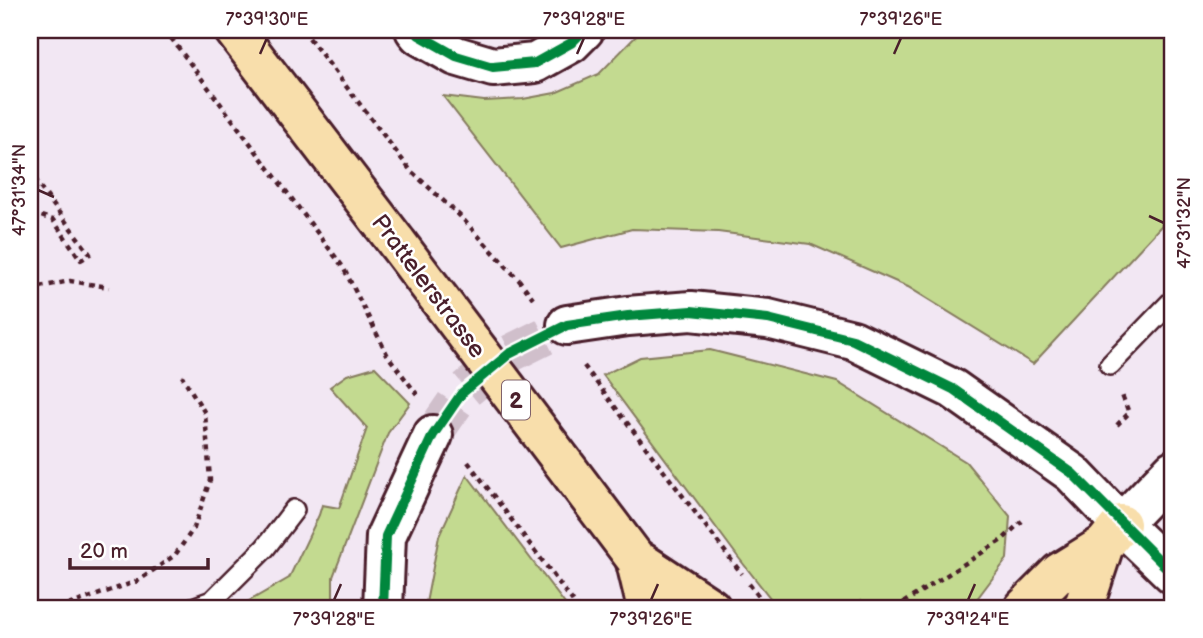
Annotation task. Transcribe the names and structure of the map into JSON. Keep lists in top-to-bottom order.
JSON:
{
  "streets": {
    "main road": ["Prattelerstrasse", "2"]
  },
  "scale_bar": "20 m",
  "coordinates": [
    "7°39'30\"E",
    "7°39'28\"E",
    "7°39'26\"E",
    "47°31'34\"N",
    "47°31'32\"N",
    "7°39'24\"E"
  ]
}
